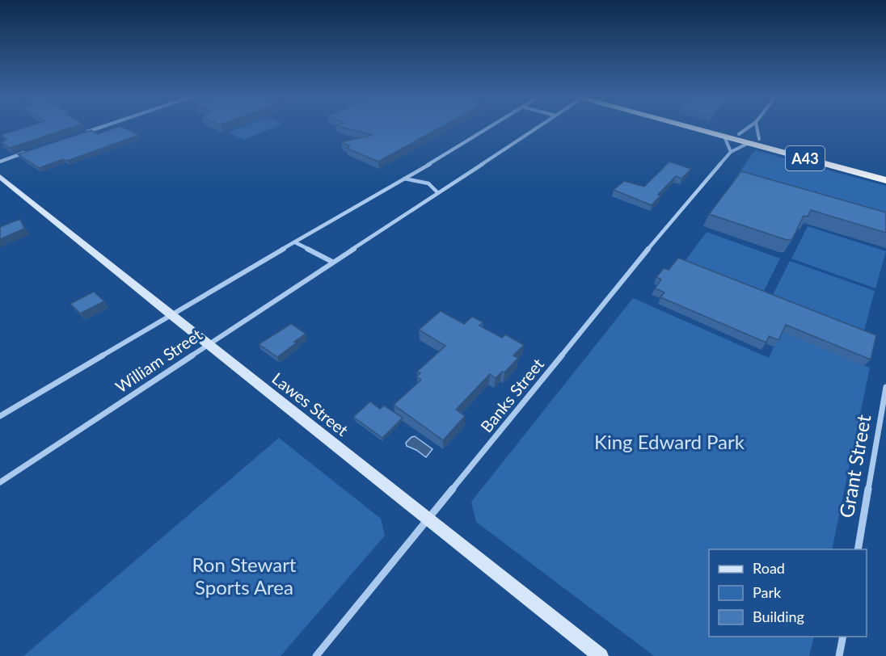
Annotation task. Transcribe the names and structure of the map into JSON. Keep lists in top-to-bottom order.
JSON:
{
  "streets": {
    "highway": ["A43"],
    "main road": ["Lawes Street"],
    "street": ["William Street", "Banks Street", "Grant Street"]
  },
  "crossings": [
    ["A43", "Banks Street"],
    ["William Street", "Lawes Street"],
    ["Banks Street", "Lawes Street"]
  ],
  "parks": ["King Edward Park", "Ron Stewart Sports Area"],
  "legend": ["Road", "Park", "Building"]
}
